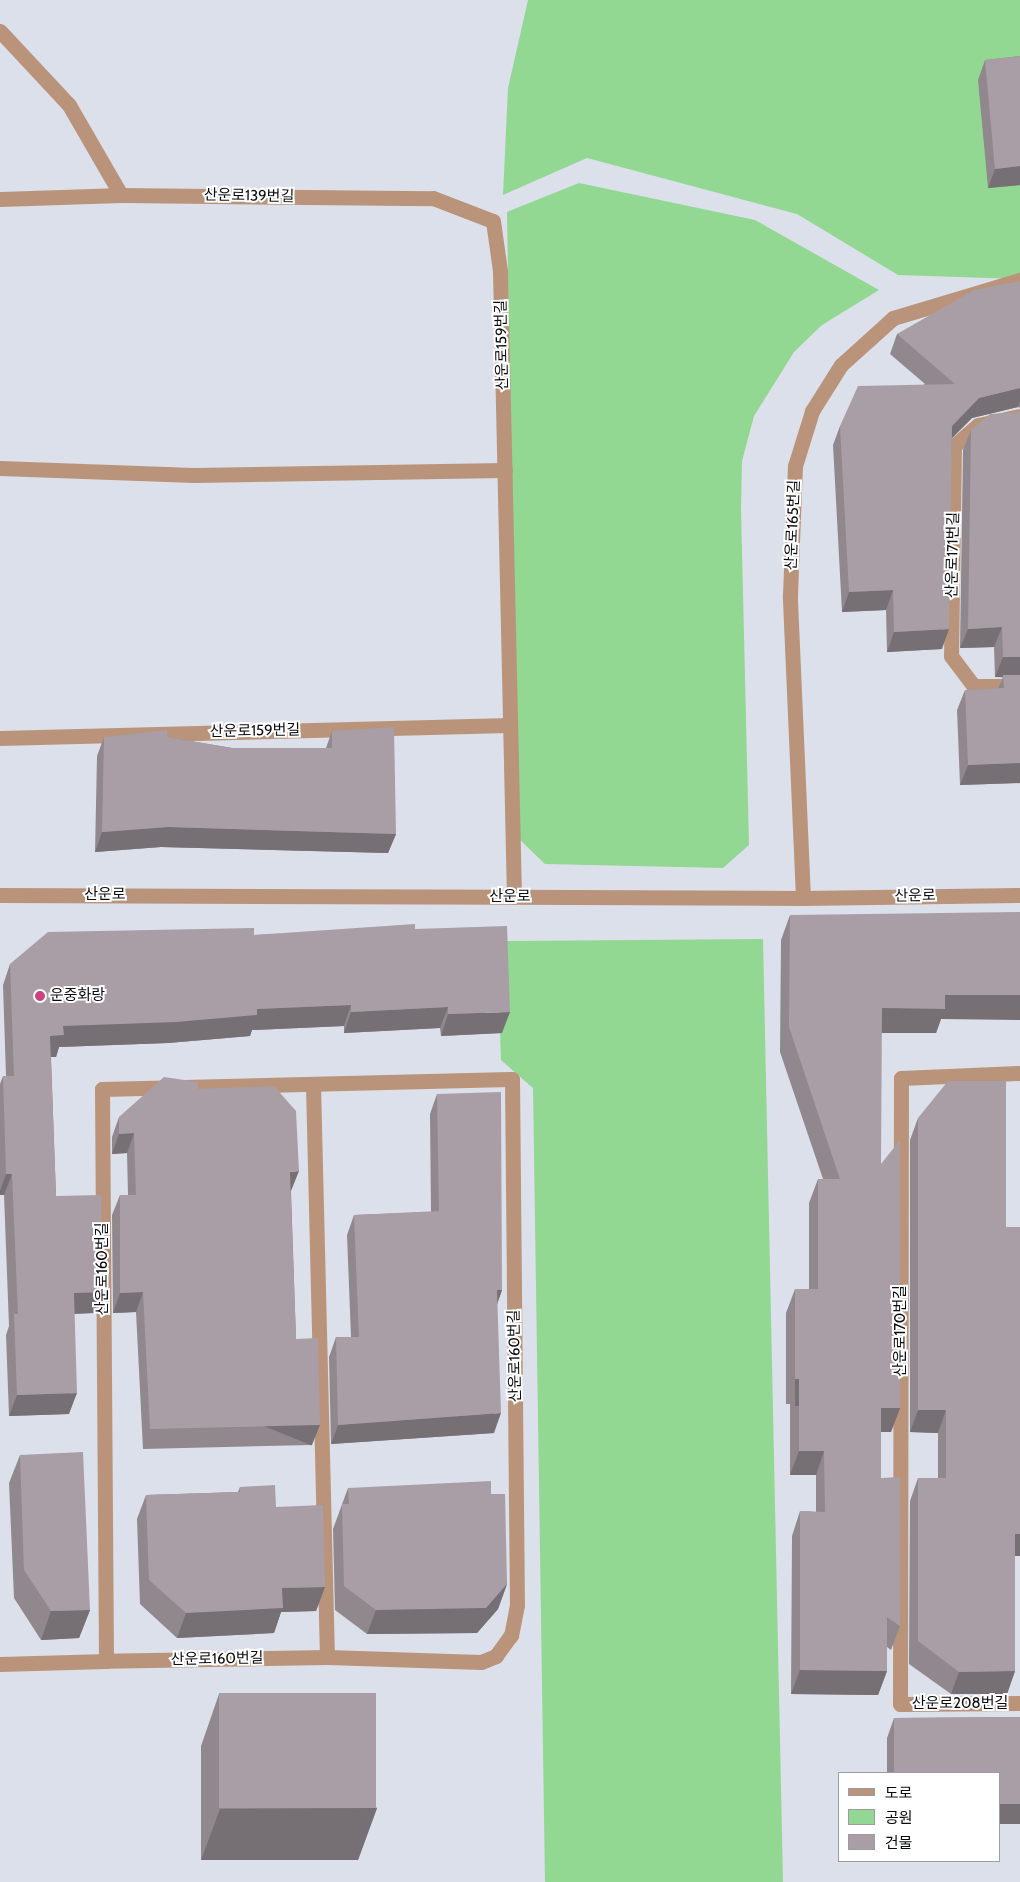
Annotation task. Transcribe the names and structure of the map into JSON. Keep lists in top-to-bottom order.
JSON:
{
  "streets": {
    "street": [
      "산운로139번길",
      "산운로159번길",
      "산운로165번길",
      "산운로171번길",
      "산운로",
      "산운로160번길",
      "산운로170번길",
      "산운로208번길"
    ]
  },
  "crossings": [
    ["산운로139번길", "산운로159번길"],
    ["산운로159번길", "산운로"],
    ["산운로165번길", "산운로"],
    ["산운로170번길", "산운로208번길"]
  ],
  "places": ["운중화랑"],
  "legend": ["도로", "공원", "건물"]
}
